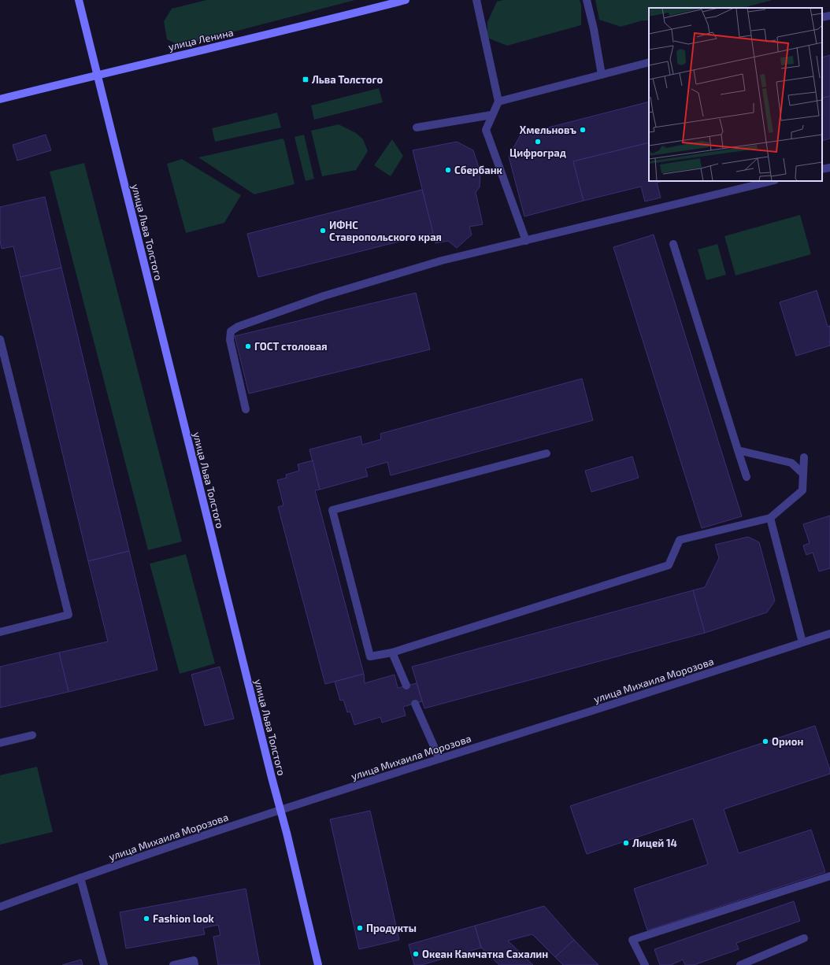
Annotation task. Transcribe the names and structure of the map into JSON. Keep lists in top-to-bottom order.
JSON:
{
  "streets": {
    "street": ["улица Ленина", "улица Льва Толстого", "улица Михаила Морозова"]
  },
  "crossings": [
    ["улица Ленина", "улица Льва Толстого"],
    ["улица Льва Толстого", "улица Михаила Морозова"]
  ],
  "places": {
    "transit": ["Льва Толстого"],
    "other": [
      "Хмельновъ",
      "Цифроград",
      "Сбербанк",
      "ИФНС Ставропольского края",
      "ГОСТ столовая",
      "Орион",
      "Лицей 14",
      "Fashion look",
      "Продукты",
      "Океан Камчатка Сахалин"
    ]
  }
}
